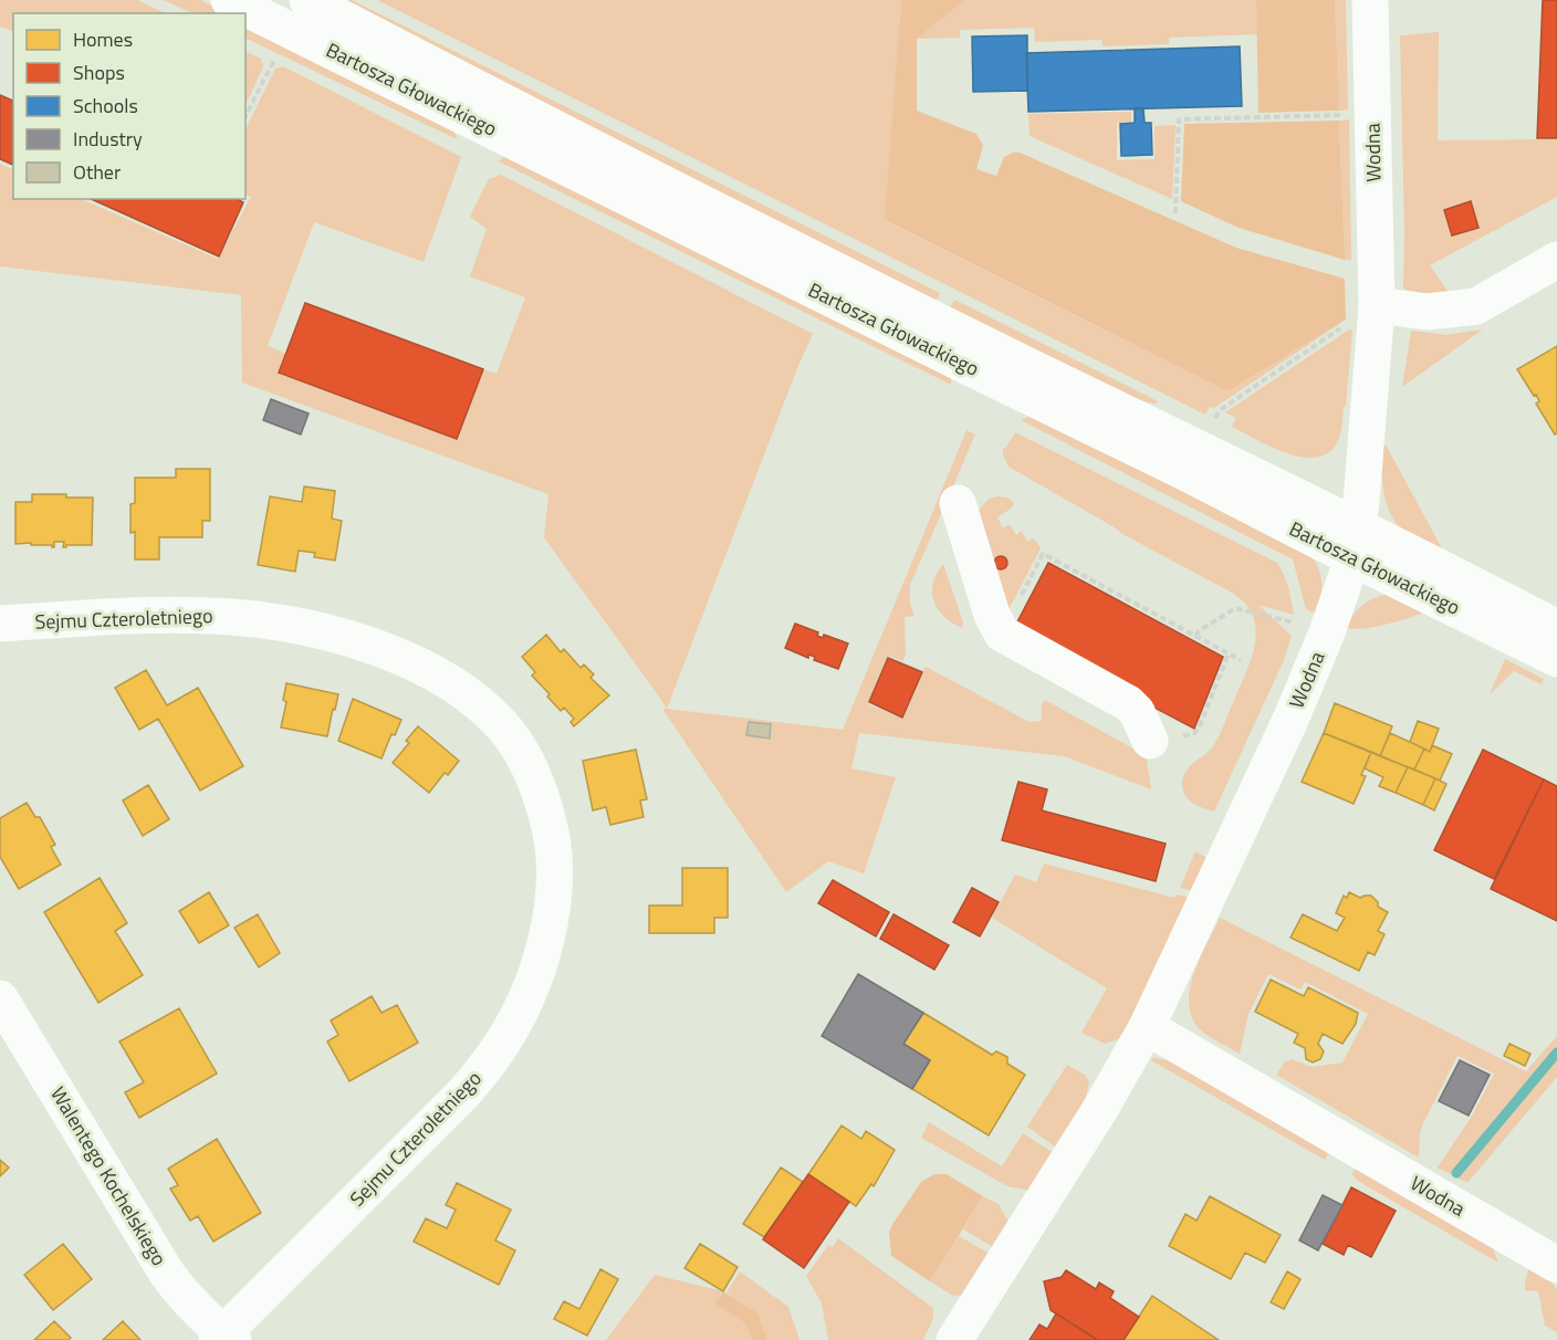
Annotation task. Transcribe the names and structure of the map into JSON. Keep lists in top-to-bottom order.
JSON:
{
  "streets": {
    "street": [
      "Bartosza Głowackiego",
      "Wodna",
      "Sejmu Czteroletniego",
      "Walentego Kochelskiego"
    ]
  },
  "crossings": [
    ["Bartosza Głowackiego", "Wodna"],
    ["Sejmu Czteroletniego", "Walentego Kochelskiego"]
  ],
  "legend": [
    "Homes",
    "Shops",
    "Schools",
    "Industry",
    "Other"
  ]
}
